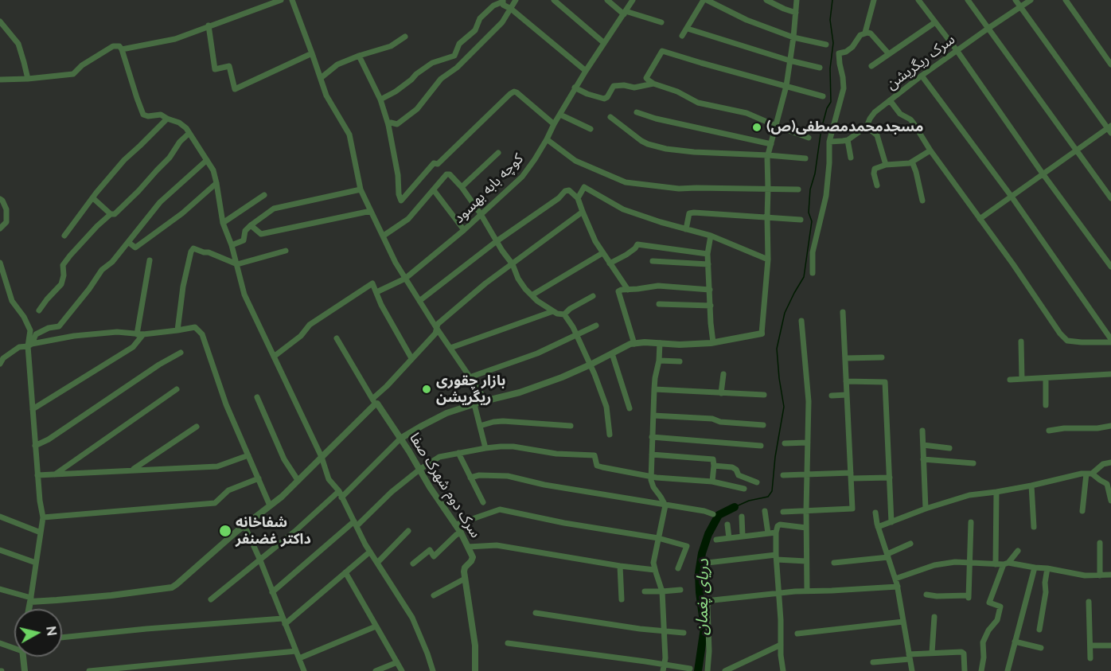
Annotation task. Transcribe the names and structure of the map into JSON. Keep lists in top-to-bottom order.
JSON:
{
  "streets": {
    "street": ["سرک ریگریشن", "کوچه بابه بهسود", "سرک دوم شهرک صفا"]
  },
  "water": ["دریای پغمان"],
  "places": ["مسجدمحمدمصطفی(ص)", "بازار چقوری ریگریشن", "شفاخانه داکتر غضنفر"],
  "north": "right"
}
